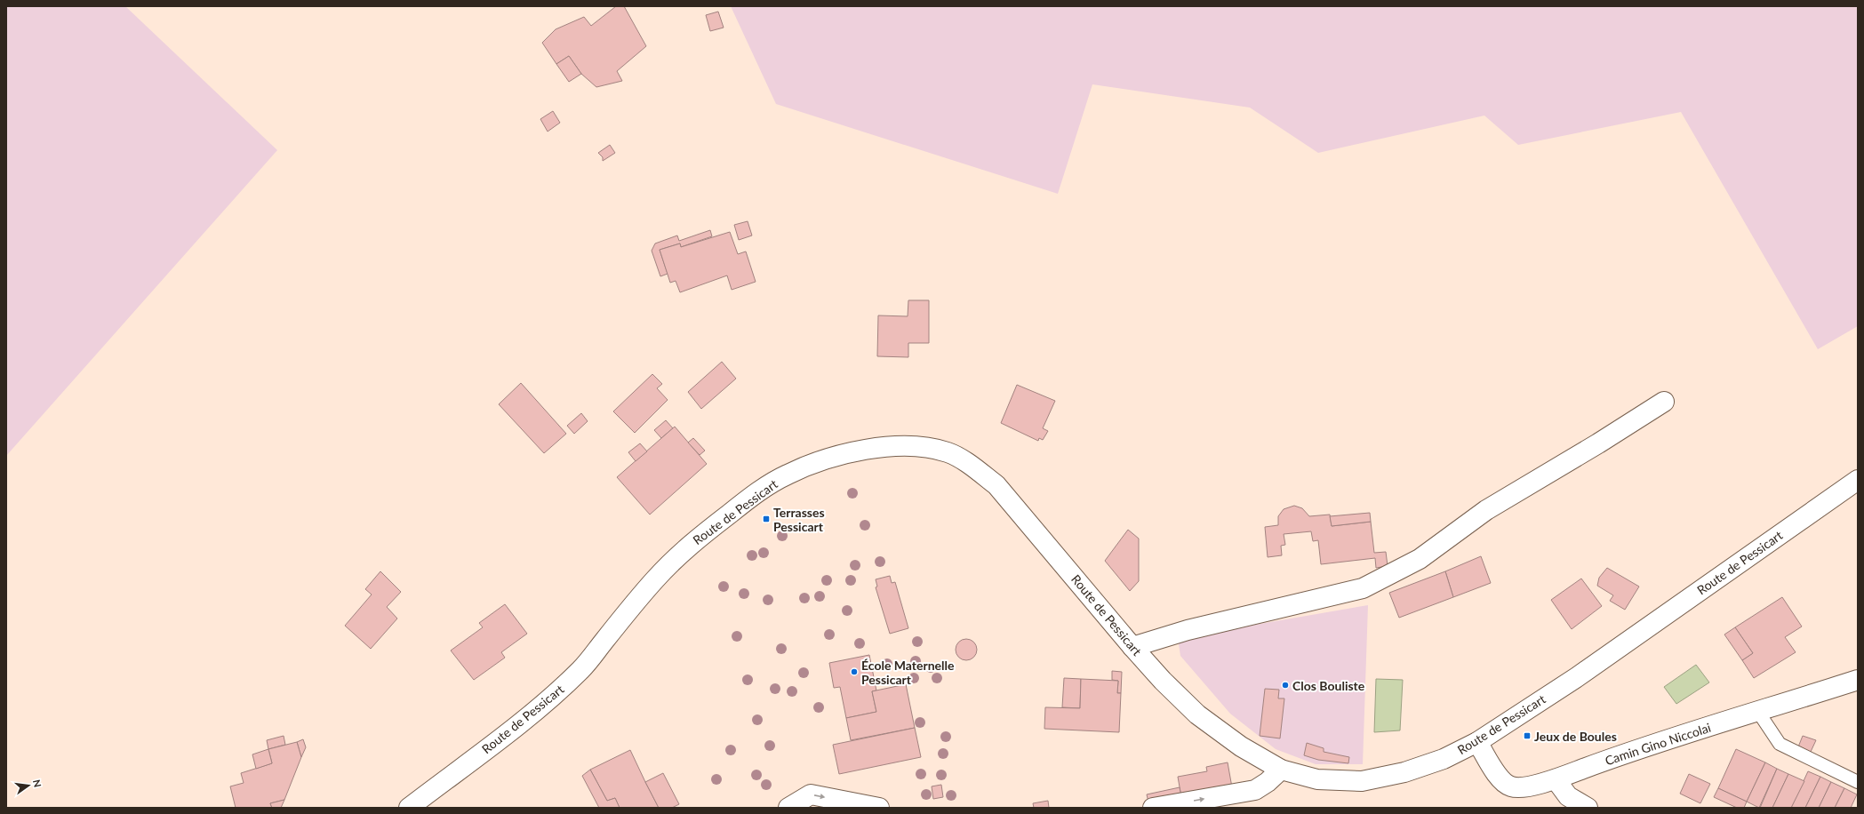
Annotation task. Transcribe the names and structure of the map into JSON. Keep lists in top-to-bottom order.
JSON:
{
  "streets": {
    "street": ["Route de Pessicart", "Camin Gino Niccolai"]
  },
  "crossings": [
    ["Route de Pessicart", "Camin Gino Niccolai"]
  ],
  "places": {
    "transit": ["Terrasses Pessicart", "Jeux de Boules"],
    "other": ["École Maternelle Pessicart", "Clos Bouliste"]
  },
  "north": "right"
}
